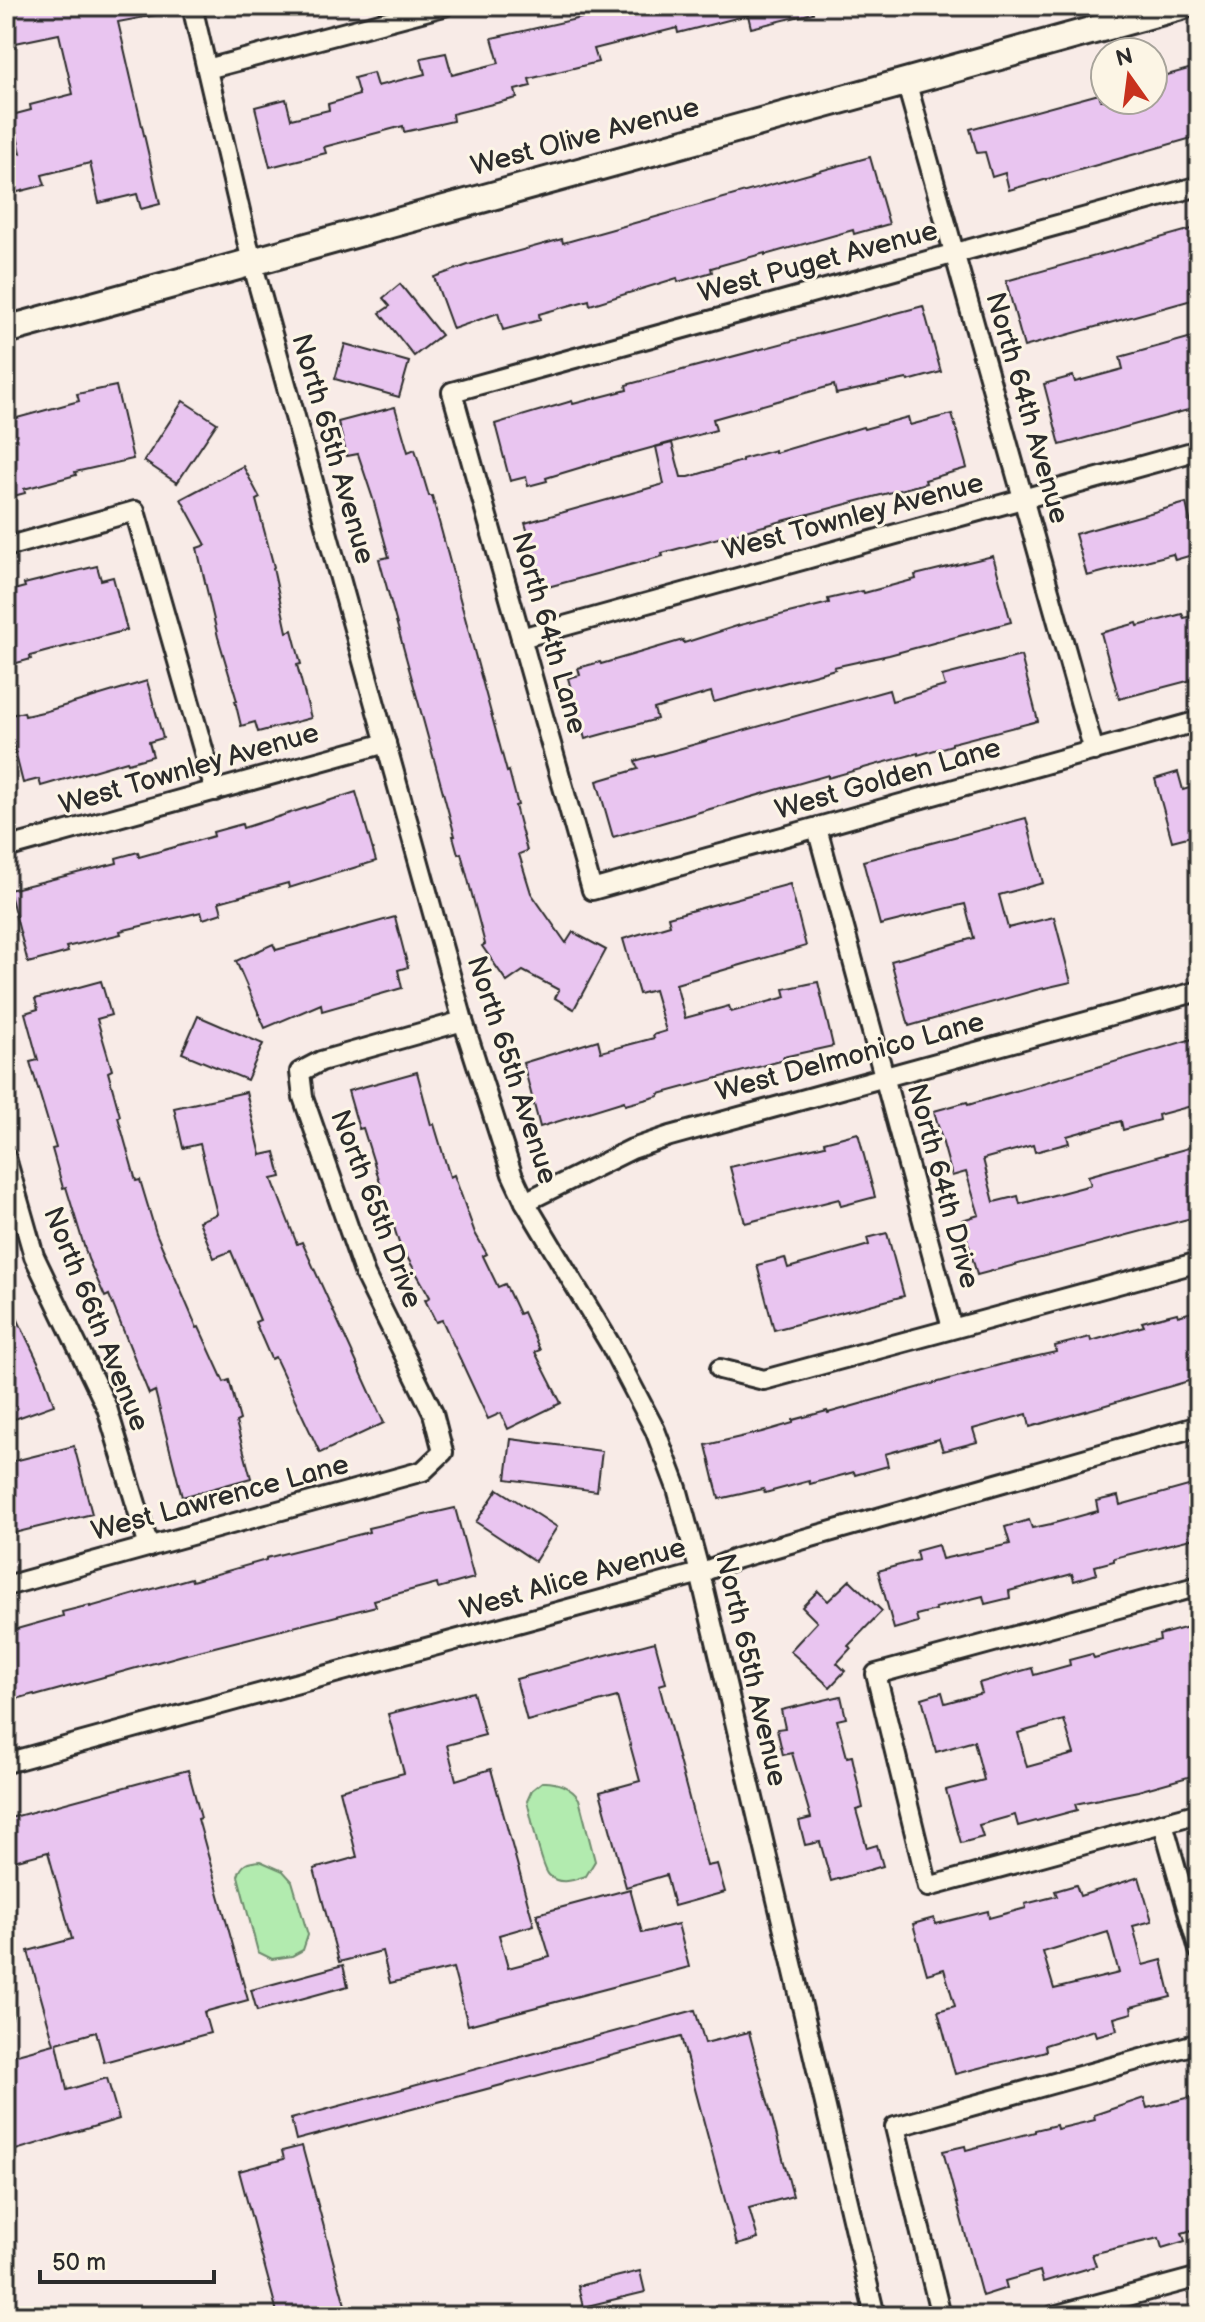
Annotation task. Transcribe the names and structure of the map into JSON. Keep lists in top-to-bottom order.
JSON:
{
  "streets": {
    "main road": ["West Olive Avenue"],
    "street": [
      "West Puget Avenue",
      "North 64th Avenue",
      "North 65th Avenue",
      "West Townley Avenue",
      "North 64th Lane",
      "West Golden Lane",
      "West Delmonico Lane",
      "North 64th Drive",
      "North 65th Drive",
      "North 66th Avenue",
      "West Lawrence Lane",
      "West Alice Avenue"
    ]
  },
  "crossings": [
    ["West Olive Avenue", "North 64th Avenue"],
    ["West Olive Avenue", "North 65th Avenue"],
    ["West Puget Avenue", "North 64th Avenue"],
    ["West Puget Avenue", "North 64th Lane"],
    ["North 64th Avenue", "West Townley Avenue"],
    ["North 64th Avenue", "West Golden Lane"],
    ["North 65th Avenue", "West Townley Avenue"],
    ["North 65th Avenue", "West Delmonico Lane"],
    ["North 65th Avenue", "North 65th Drive"],
    ["North 65th Avenue", "West Alice Avenue"],
    ["West Townley Avenue", "North 64th Lane"],
    ["North 64th Lane", "West Golden Lane"],
    ["West Golden Lane", "North 64th Drive"],
    ["West Delmonico Lane", "North 64th Drive"],
    ["North 65th Drive", "West Lawrence Lane"],
    ["North 66th Avenue", "West Lawrence Lane"]
  ],
  "scale_bar": "50 m",
  "north": "top"
}
